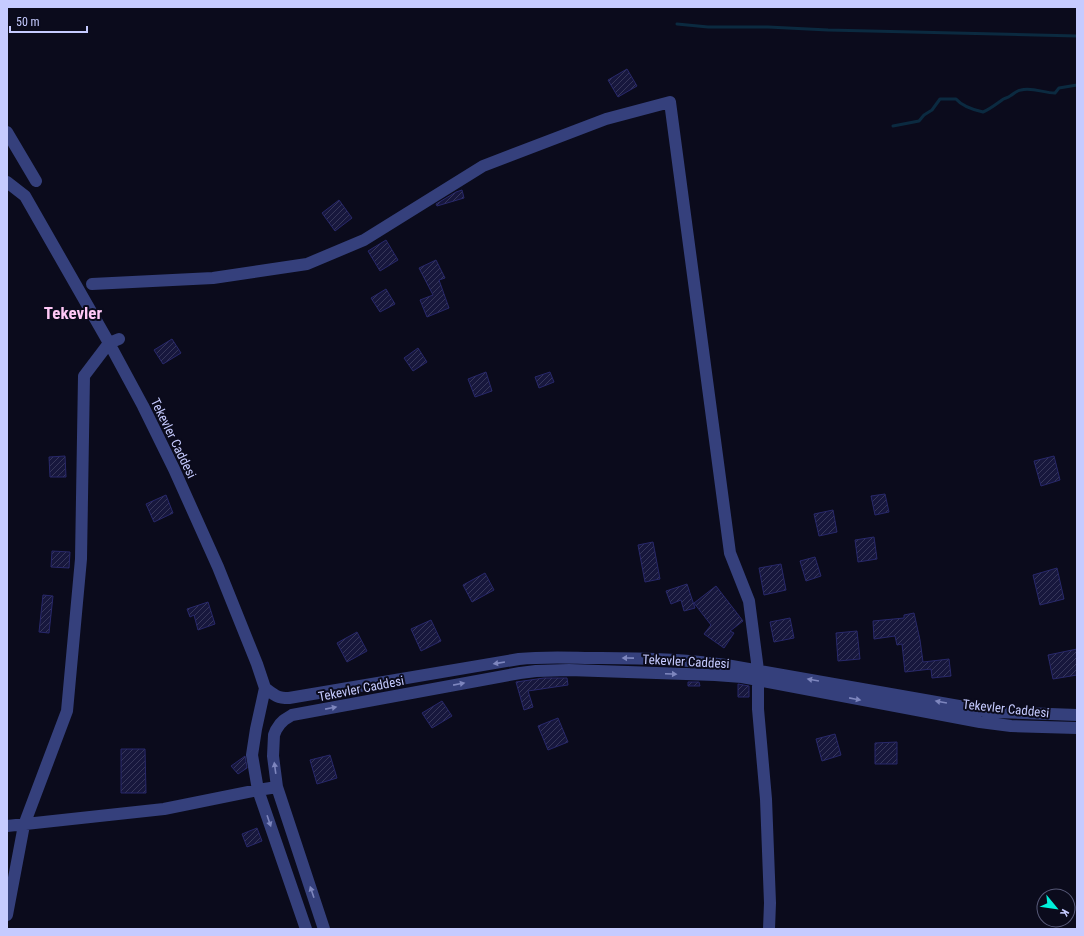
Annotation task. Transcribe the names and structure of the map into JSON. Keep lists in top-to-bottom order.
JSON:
{
  "streets": {
    "street": ["Tekevler Caddesi"]
  },
  "districts": ["Tekevler"],
  "scale_bar": "50 m",
  "north": "bottom right"
}
